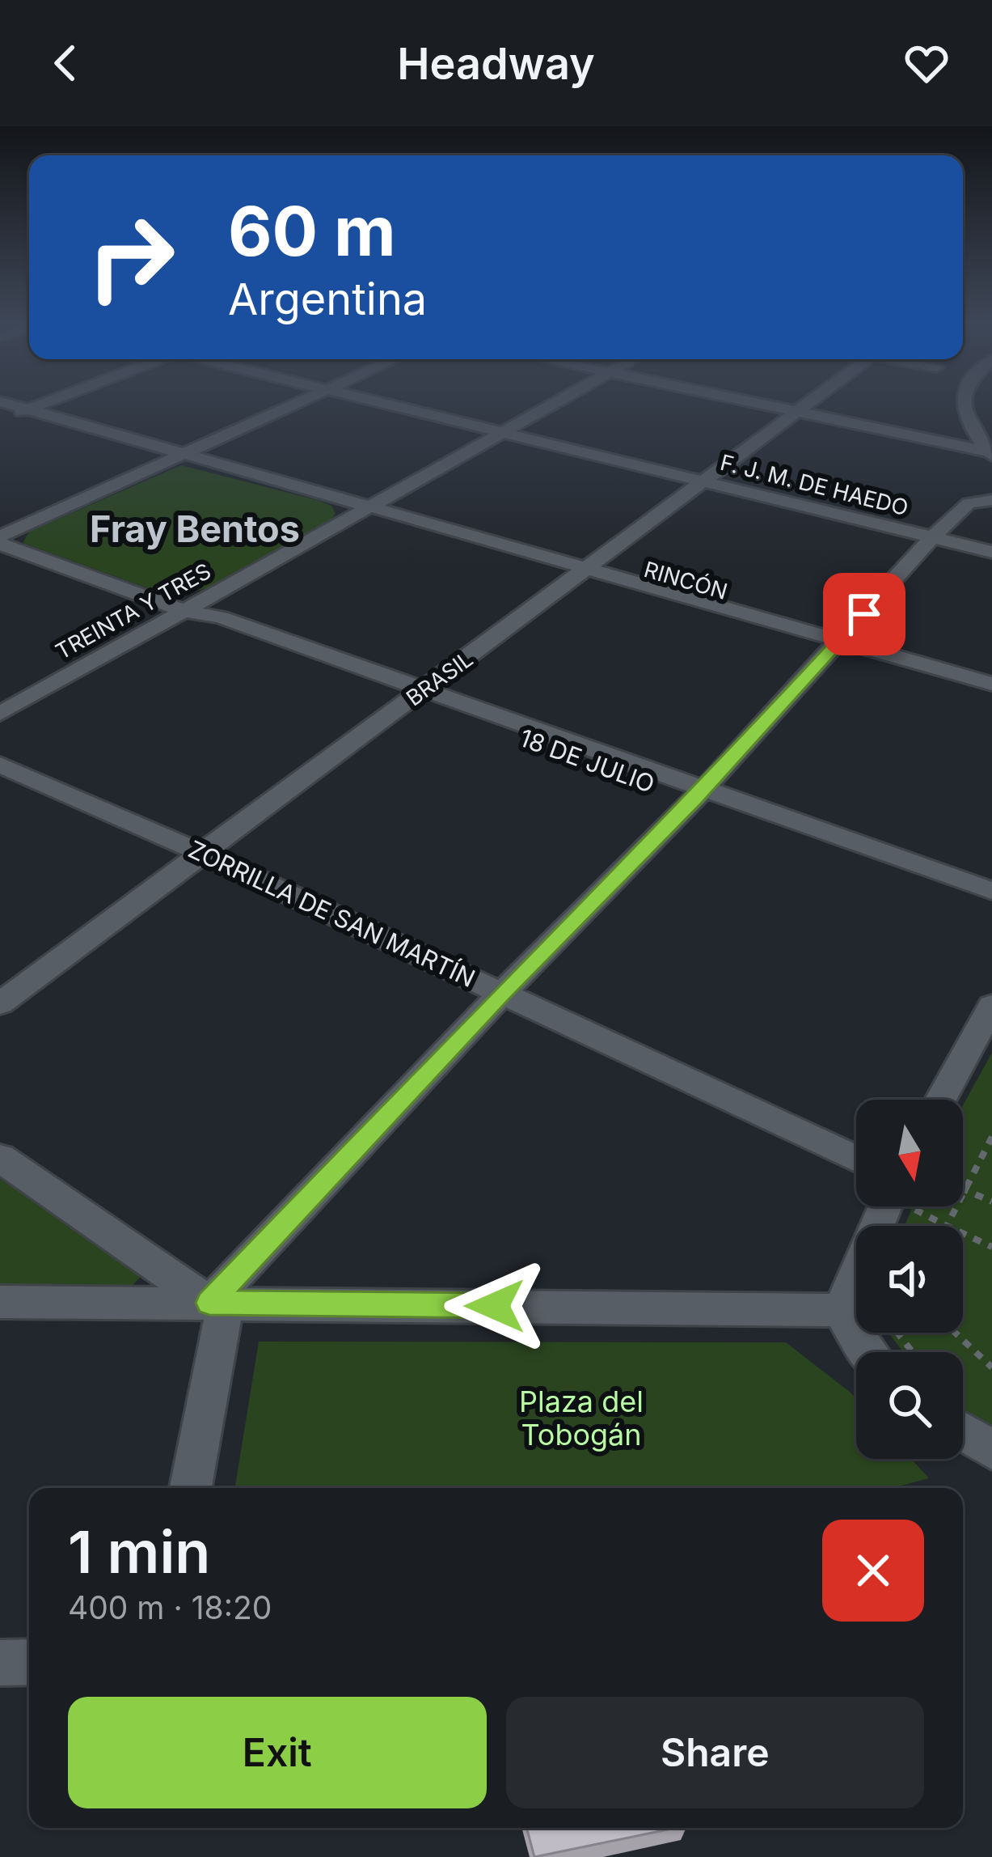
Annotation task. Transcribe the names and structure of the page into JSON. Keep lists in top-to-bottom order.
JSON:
{
  "streets": {
    "street": [
      "F. J. M. DE HAEDO",
      "RINCÓN",
      "TREINTA Y TRES",
      "BRASIL",
      "18 DE JULIO",
      "ZORRILLA DE SAN MARTÍN"
    ]
  },
  "crossings": [
    ["F. J. M. DE HAEDO", "TREINTA Y TRES"],
    ["F. J. M. DE HAEDO", "BRASIL"],
    ["RINCÓN", "TREINTA Y TRES"],
    ["RINCÓN", "BRASIL"],
    ["TREINTA Y TRES", "18 DE JULIO"],
    ["BRASIL", "18 DE JULIO"],
    ["BRASIL", "ZORRILLA DE SAN MARTÍN"]
  ],
  "districts": ["Fray Bentos"],
  "parks": ["Plaza del Tobogán"],
  "north": "bottom",
  "page": {
    "header": "Headway",
    "turn": ["60 m", "Argentina"],
    "heading": ["1 min", "400 m · 18:20"],
    "buttons": ["Exit", "Share"]
  }
}
